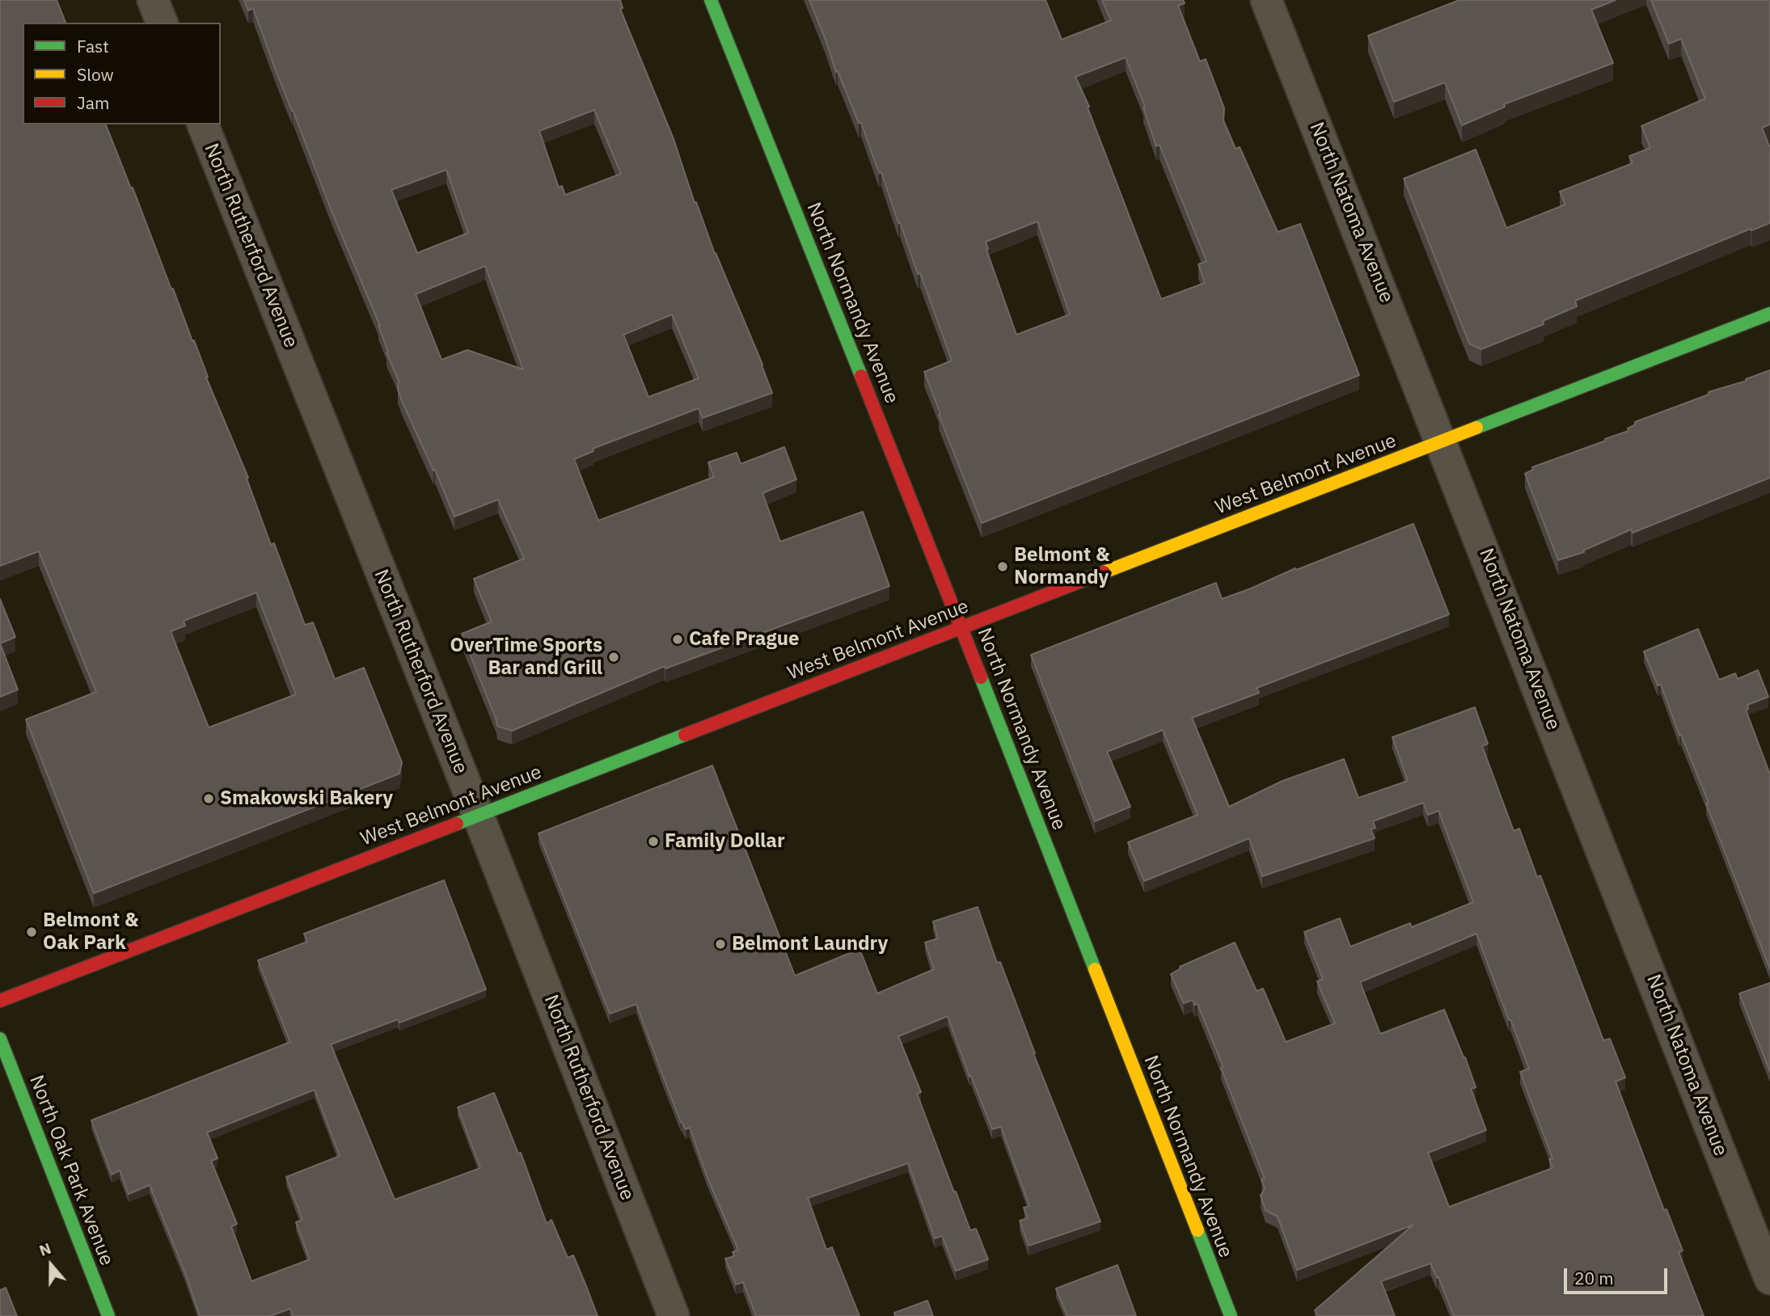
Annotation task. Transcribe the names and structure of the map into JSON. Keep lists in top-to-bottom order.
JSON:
{
  "streets": {
    "main road": ["North Normandy Avenue", "West Belmont Avenue", "North Oak Park Avenue"],
    "street": ["North Natoma Avenue", "North Rutherford Avenue"]
  },
  "crossings": [
    ["North Natoma Avenue", "West Belmont Avenue"],
    ["North Rutherford Avenue", "West Belmont Avenue"],
    ["North Normandy Avenue", "West Belmont Avenue"]
  ],
  "places": [
    "Belmont & Normandy",
    "Cafe Prague",
    "OverTime Sports Bar and Grill",
    "Smakowski Bakery",
    "Family Dollar",
    "Belmont & Oak Park",
    "Belmont Laundry"
  ],
  "legend": ["Fast", "Slow", "Jam"],
  "scale_bar": "20 m",
  "north": "top"
}
